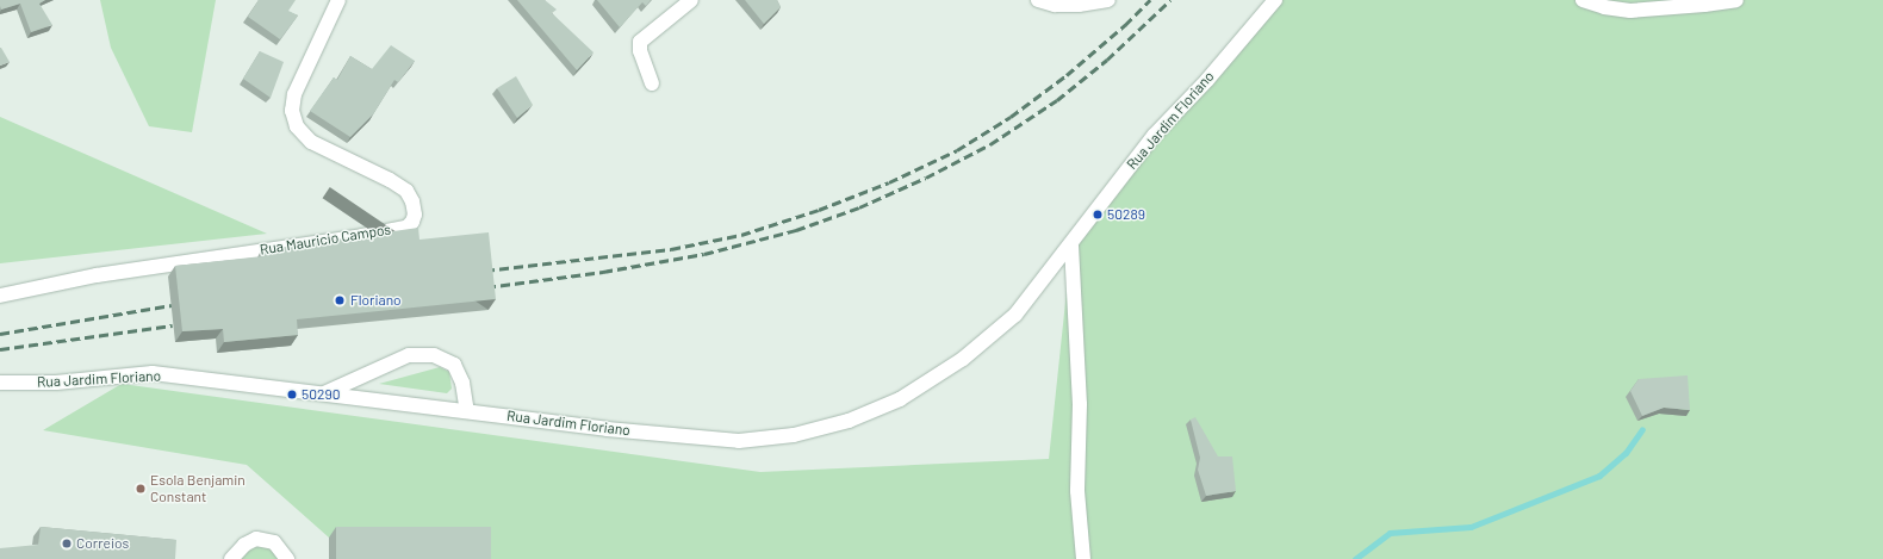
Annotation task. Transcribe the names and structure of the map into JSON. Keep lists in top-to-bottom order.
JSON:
{
  "streets": {
    "street": ["Rua Jardim Floriano", "Rua Mauricio Campos"]
  },
  "places": [
    "50289",
    "Floriano",
    "50290",
    "Esola Benjamin Constant",
    "Correios"
  ]
}
